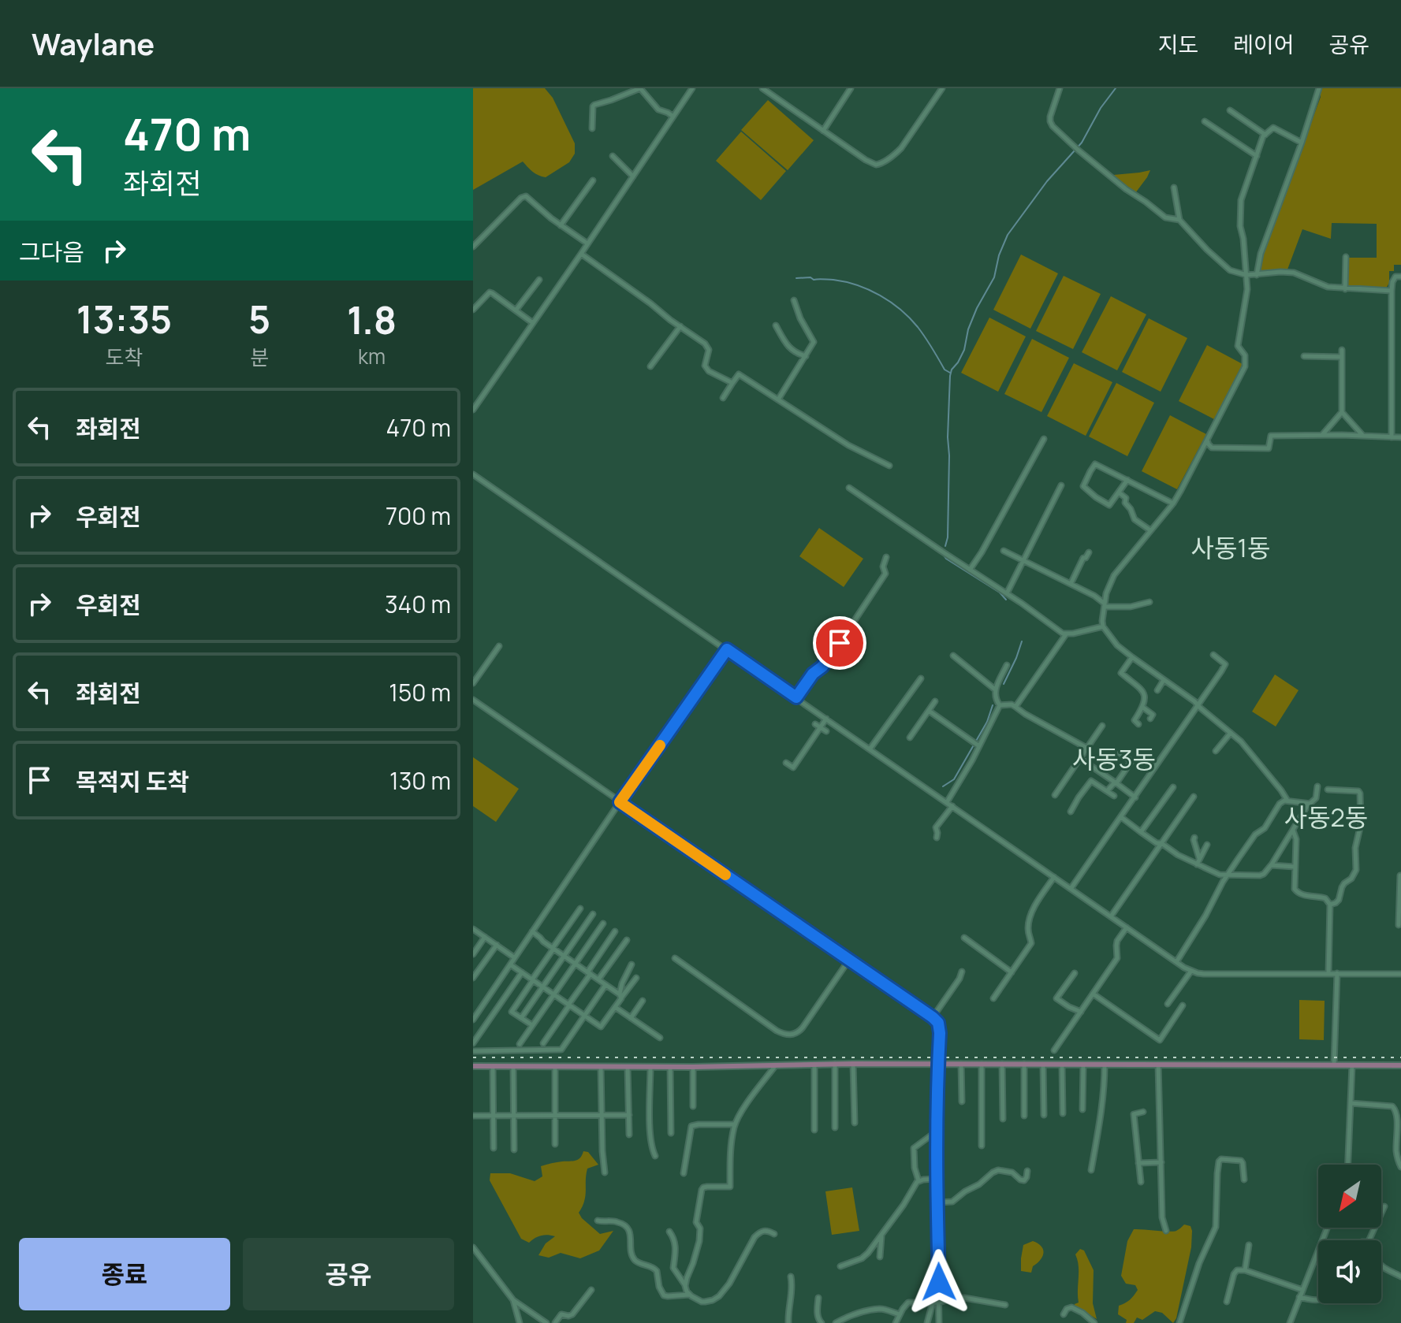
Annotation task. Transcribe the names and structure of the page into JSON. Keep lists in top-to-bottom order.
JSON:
{
  "districts": ["사동1동", "사동3동", "사동2동"],
  "north": "bottom left",
  "page": {
    "header": "Waylane",
    "nav": ["지도", "레이어", "공유"],
    "turn": ["470 m", "좌회전"],
    "then": "그다음",
    "eta": [
      "13:35",
      "도착",
      "5",
      "분",
      "1.8",
      "km"
    ],
    "list": [
      {
        "name": "좌회전",
        "value": "470 m"
      },
      {
        "name": "우회전",
        "value": "700 m"
      },
      {
        "name": "우회전",
        "value": "340 m"
      },
      {
        "name": "좌회전",
        "value": "150 m"
      },
      {
        "name": "목적지 도착",
        "value": "130 m"
      }
    ],
    "buttons": ["종료", "공유"]
  }
}
